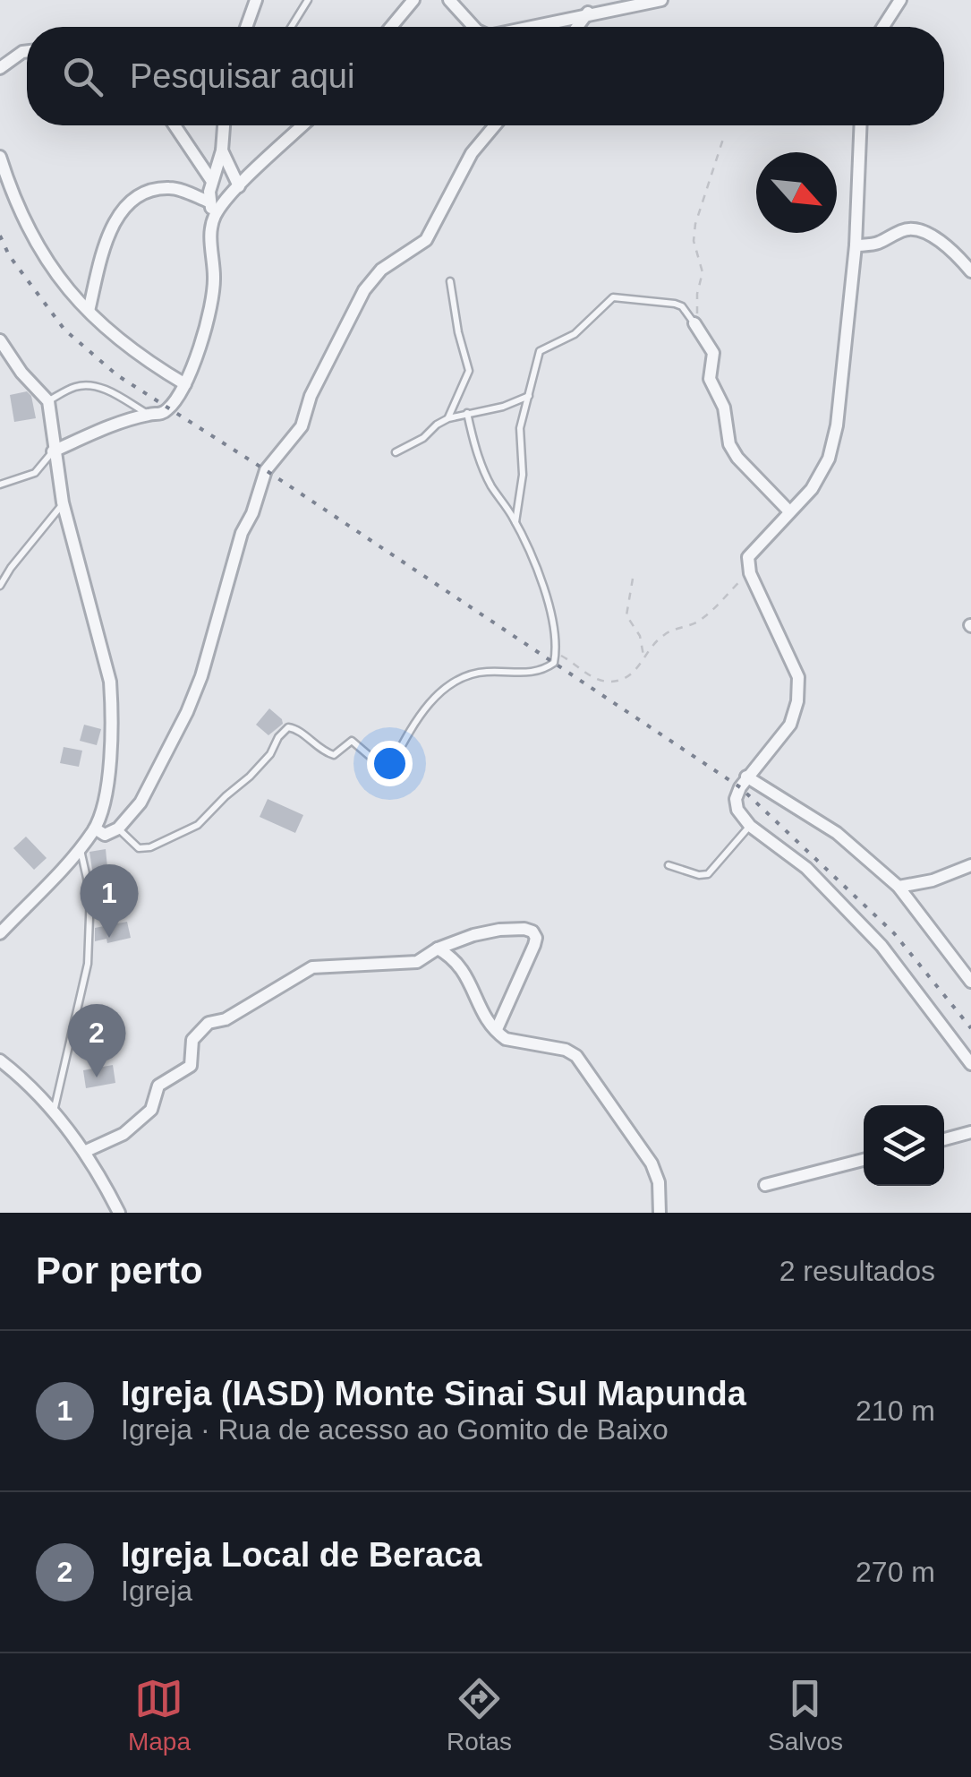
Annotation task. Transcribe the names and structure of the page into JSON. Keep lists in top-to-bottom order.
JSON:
{
  "north": "bottom right",
  "page": {
    "search": "Pesquisar aqui",
    "pins": ["1", "2"],
    "heading": ["Por perto", "2 resultados"],
    "list": [
      {
        "mark": "1",
        "name": "Igreja (IASD) Monte Sinai Sul Mapunda",
        "note": "Igreja · Rua de acesso ao Gomito de Baixo",
        "value": "210 m"
      },
      {
        "mark": "2",
        "name": "Igreja Local de Beraca",
        "note": "Igreja",
        "value": "270 m"
      }
    ],
    "nav": ["Mapa", "Rotas", "Salvos"]
  }
}
